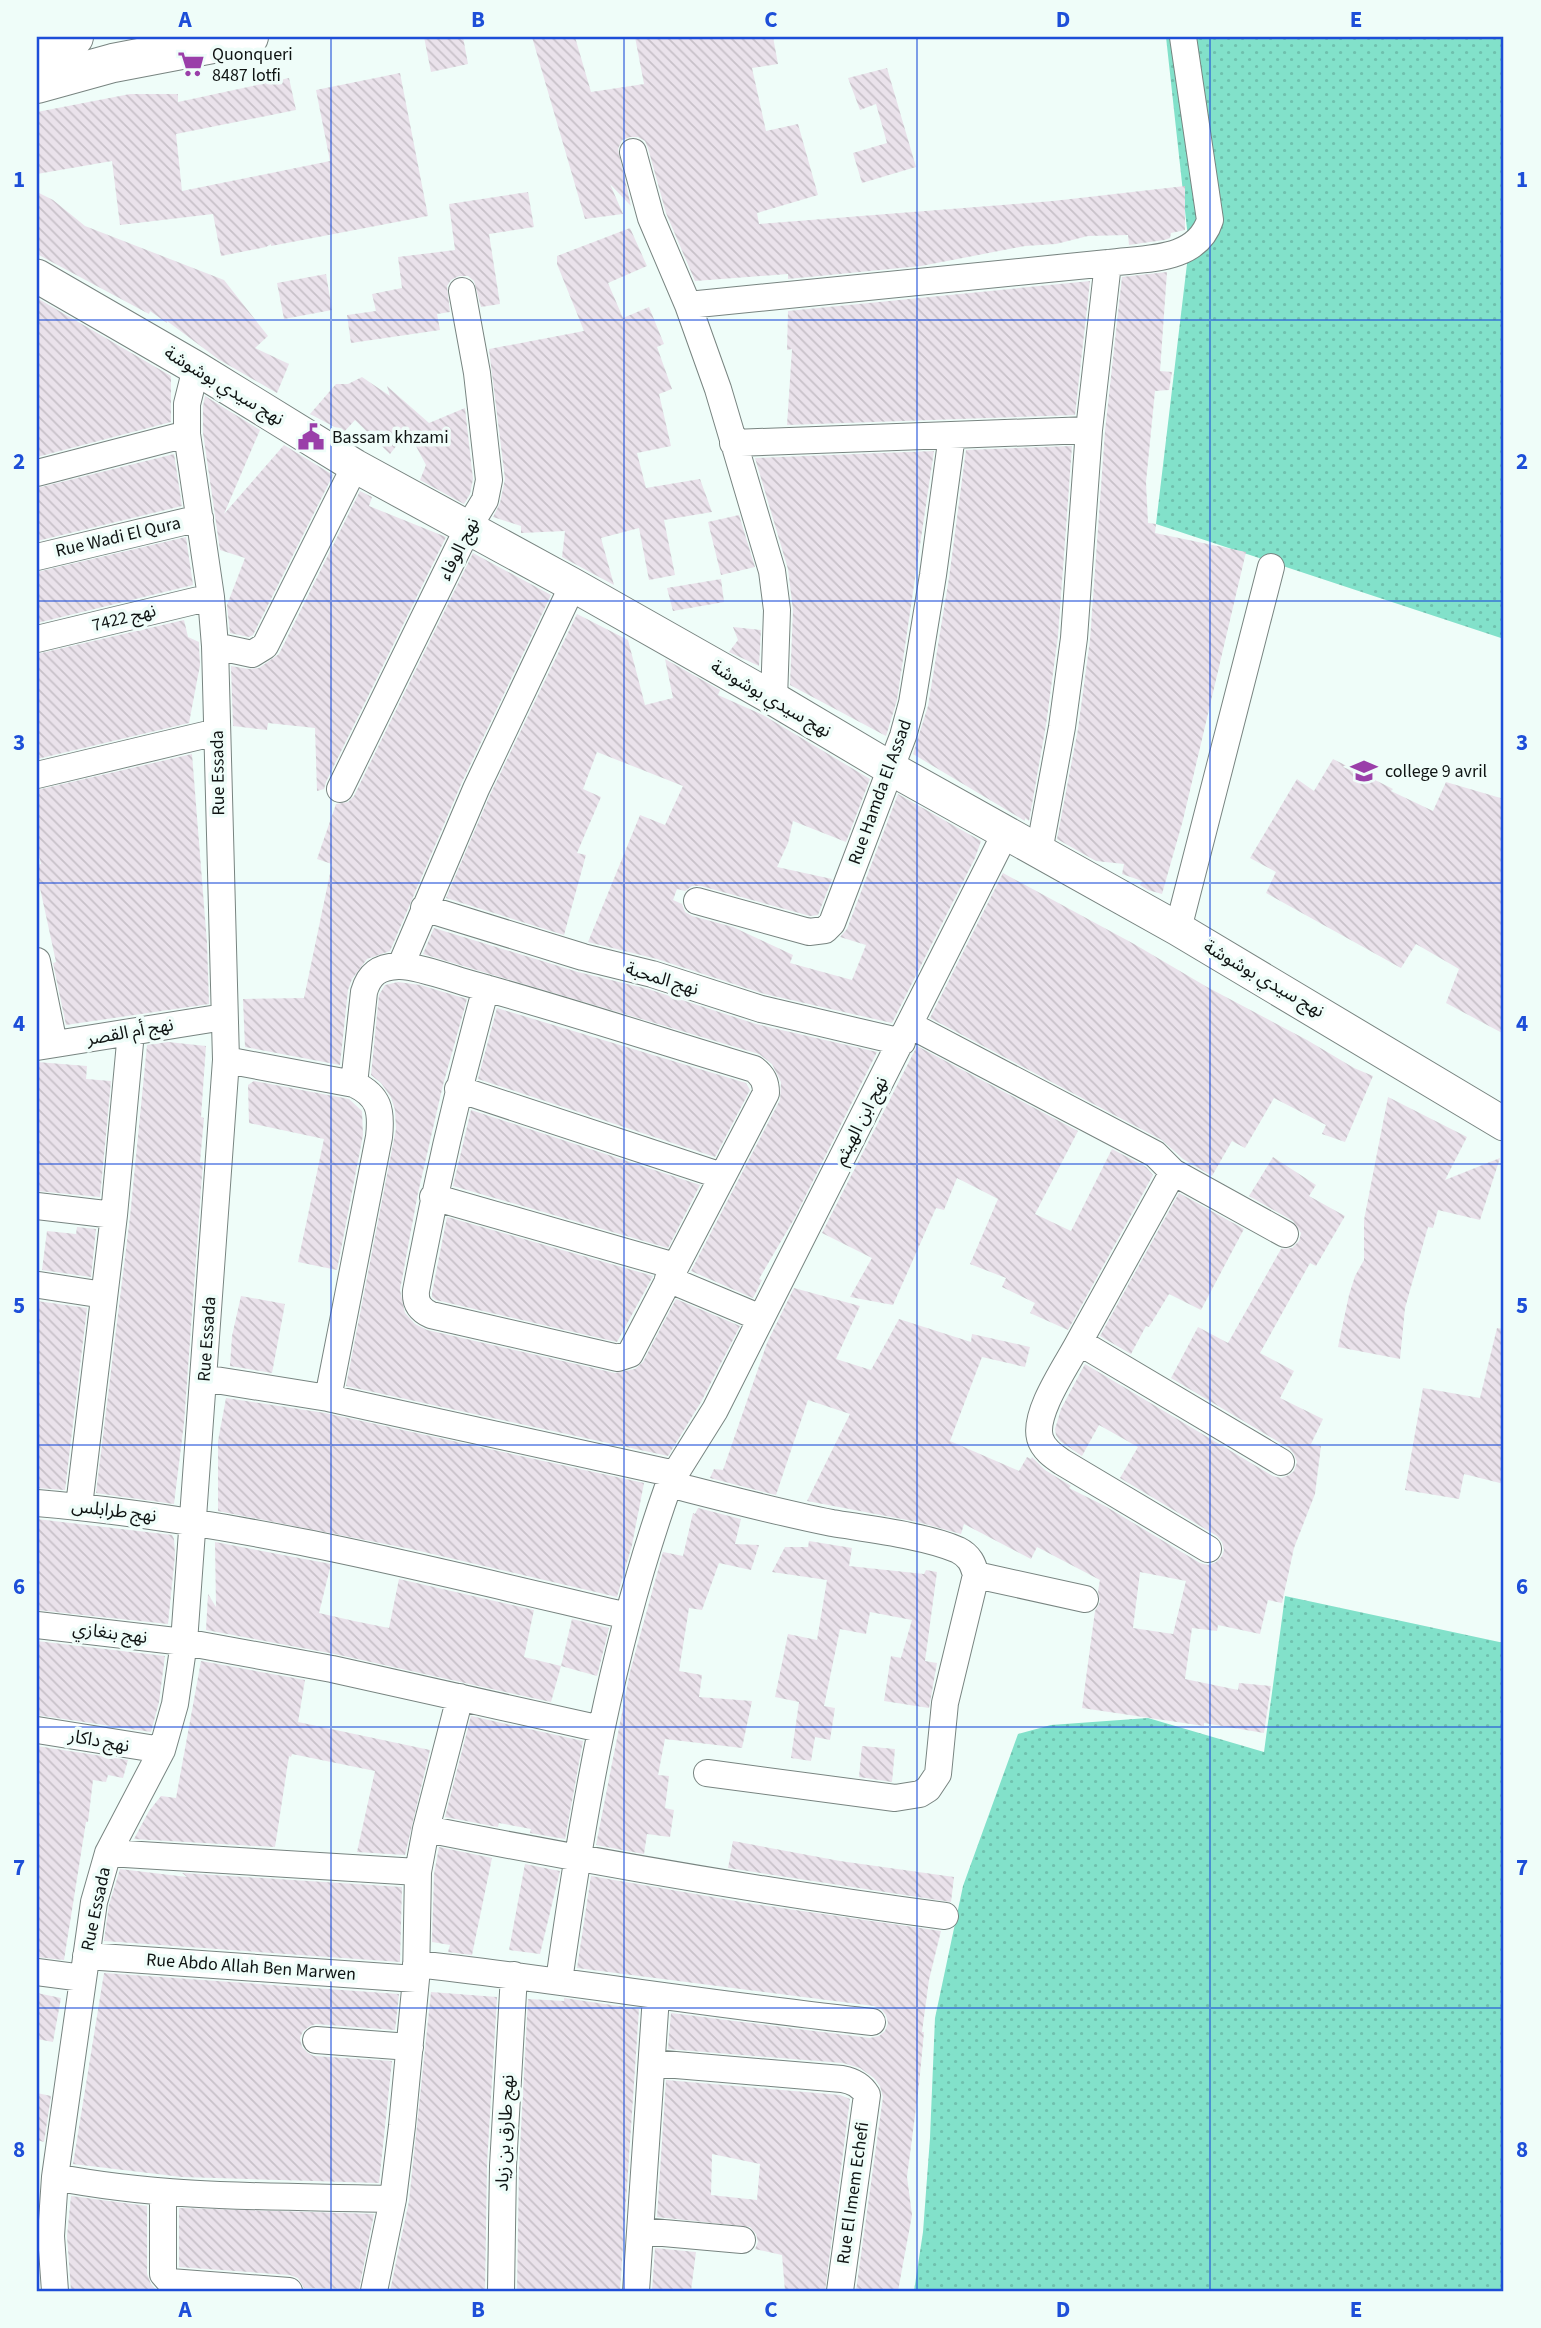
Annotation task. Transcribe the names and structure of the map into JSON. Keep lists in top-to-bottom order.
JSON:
{
  "streets": {
    "street": [
      "نهج سيدي بوشوشة",
      "Rue Wadi El Qura",
      "نهج الوفاء",
      "نهج 7422",
      "Rue Essada",
      "Rue Hamda El Assad",
      "نهج المحبة",
      "نهج أم القصر",
      "نهج ابن الهيثم",
      "نهج طرابلس",
      "نهج بنغازي",
      "نهج داكار",
      "Rue Abdo Allah Ben Marwen",
      "نهج طارق بن زياد",
      "Rue El Imem Echefi"
    ]
  },
  "crossings": [
    ["نهج سيدي بوشوشة", "نهج الوفاء"],
    ["نهج سيدي بوشوشة", "Rue Essada"],
    ["نهج سيدي بوشوشة", "Rue Hamda El Assad"],
    ["نهج سيدي بوشوشة", "نهج ابن الهيثم"],
    ["Rue Wadi El Qura", "Rue Essada"],
    ["نهج 7422", "Rue Essada"],
    ["Rue Essada", "نهج أم القصر"],
    ["Rue Essada", "نهج طرابلس"],
    ["Rue Essada", "نهج بنغازي"],
    ["Rue Essada", "نهج داكار"],
    ["Rue Essada", "Rue Abdo Allah Ben Marwen"],
    ["نهج المحبة", "نهج ابن الهيثم"],
    ["نهج ابن الهيثم", "نهج طرابلس"],
    ["نهج ابن الهيثم", "نهج بنغازي"],
    ["نهج ابن الهيثم", "Rue Abdo Allah Ben Marwen"],
    ["Rue Abdo Allah Ben Marwen", "نهج طارق بن زياد"]
  ],
  "places": {
    "supermarket": ["Quonqueri 8487 lotfi"],
    "public building": ["Bassam khzami"],
    "school or university": ["college 9 avril"]
  },
  "grid": {
    "columns": [
      "A",
      "B",
      "C",
      "D",
      "E"
    ],
    "rows": [
      "1",
      "2",
      "3",
      "4",
      "5",
      "6",
      "7",
      "8"
    ]
  }
}
